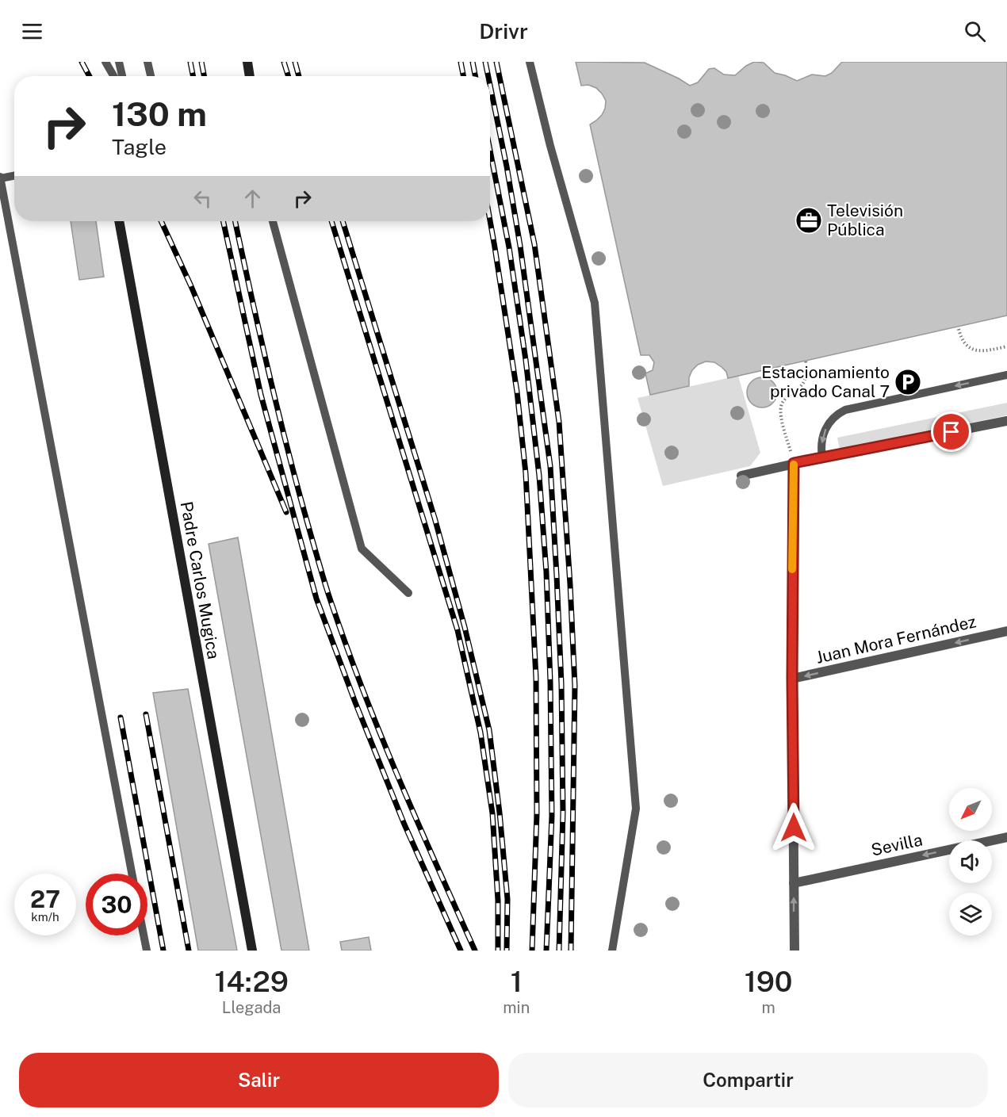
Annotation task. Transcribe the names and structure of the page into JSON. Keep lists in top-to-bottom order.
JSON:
{
  "streets": {
    "street": ["Padre Carlos Mugica", "Juan Mora Fernández", "Sevilla"]
  },
  "one_way": ["Juan Mora Fernández", "Sevilla"],
  "places": {
    "office": ["Televisión Pública"],
    "parking": ["Estacionamiento privado Canal 7"]
  },
  "north": "bottom left",
  "page": {
    "header": "Drivr",
    "turn": ["130 m", "Tagle"],
    "speed": "27 km/h",
    "limit": "30",
    "eta": [
      "14:29",
      "Llegada",
      "1",
      "min",
      "190",
      "m"
    ],
    "buttons": ["Salir", "Compartir"]
  }
}
